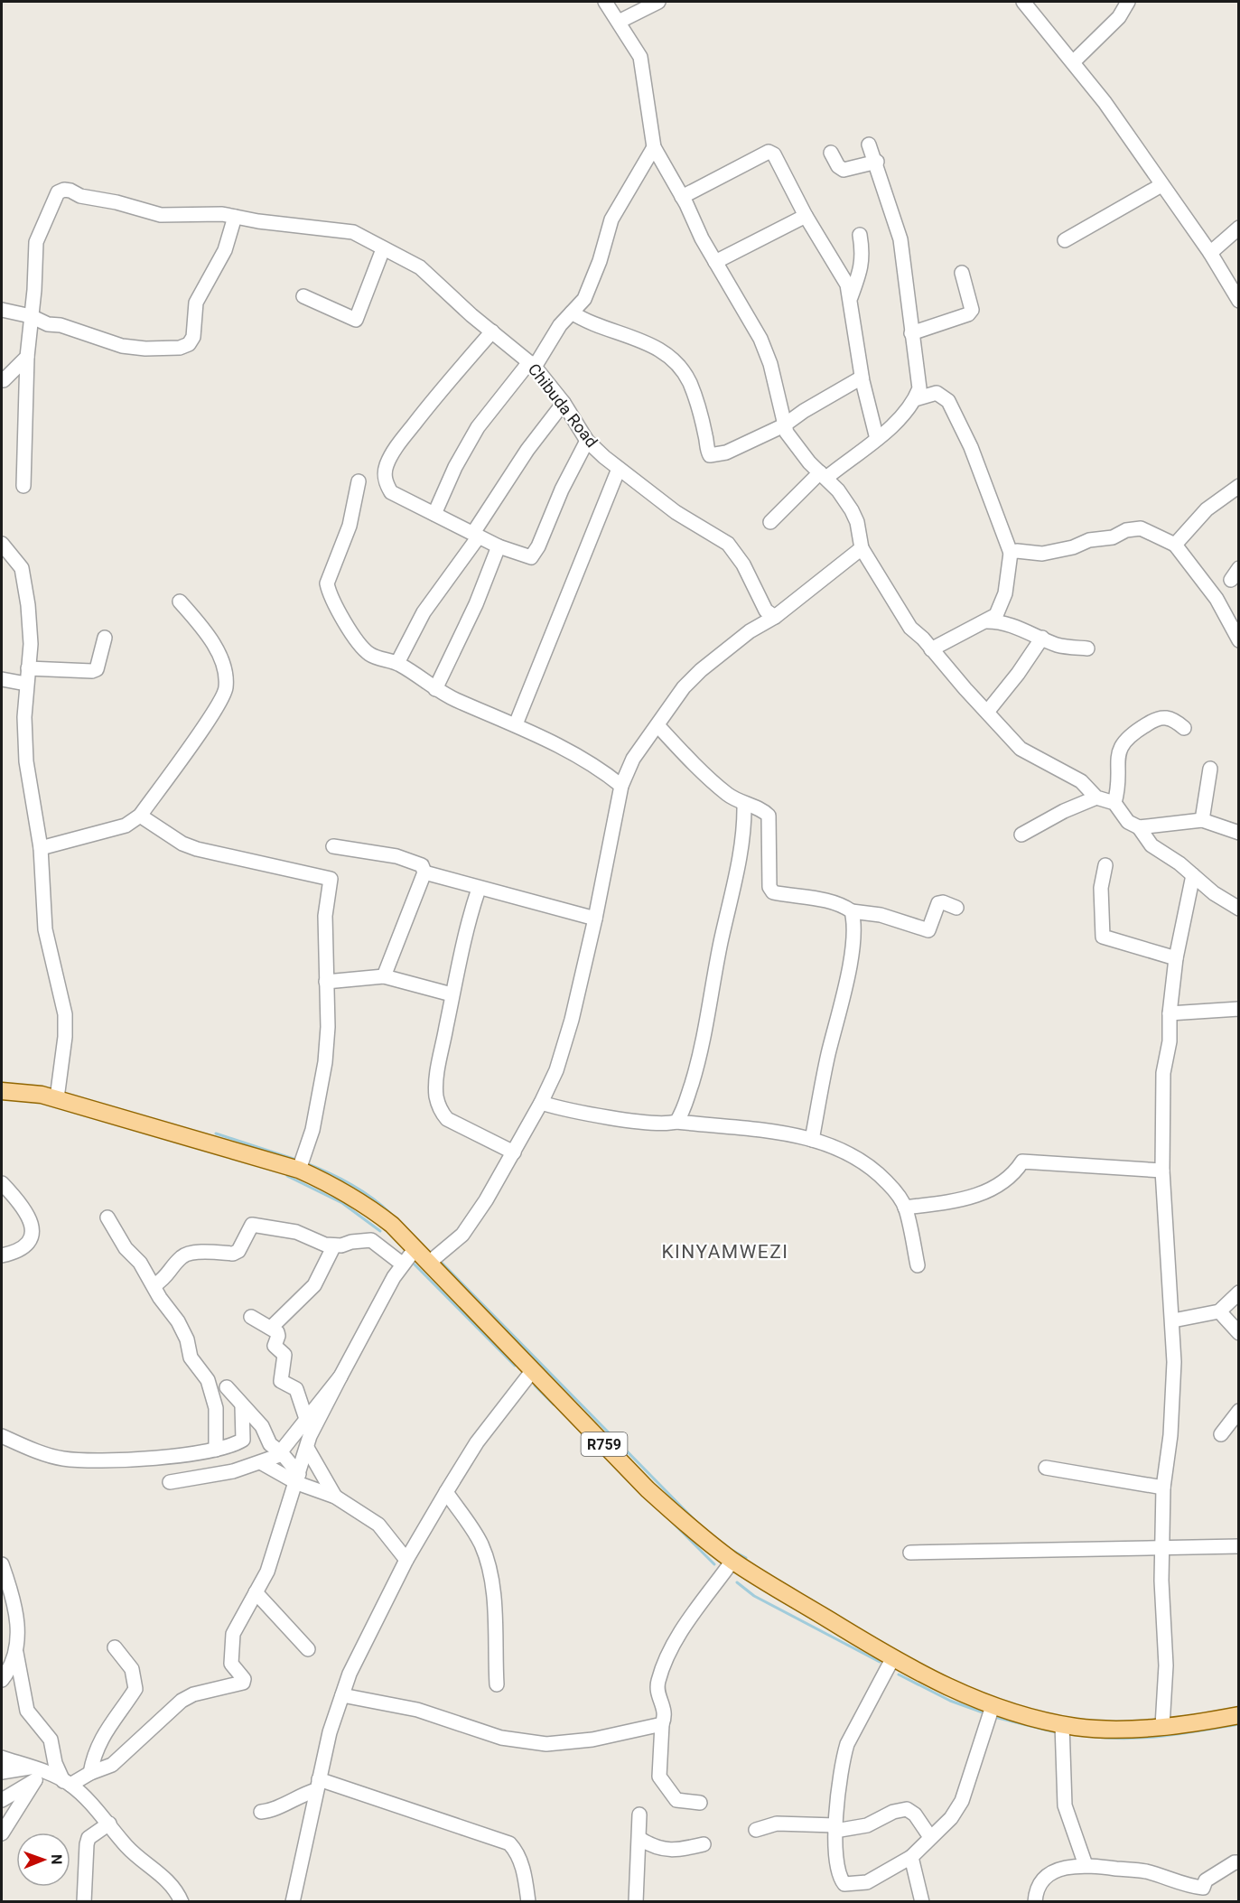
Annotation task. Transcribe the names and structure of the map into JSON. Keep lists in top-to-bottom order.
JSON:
{
  "streets": {
    "main road": ["R759"],
    "street": ["Chibuda Road"]
  },
  "districts": ["KINYAMWEZI"],
  "north": "right"
}
